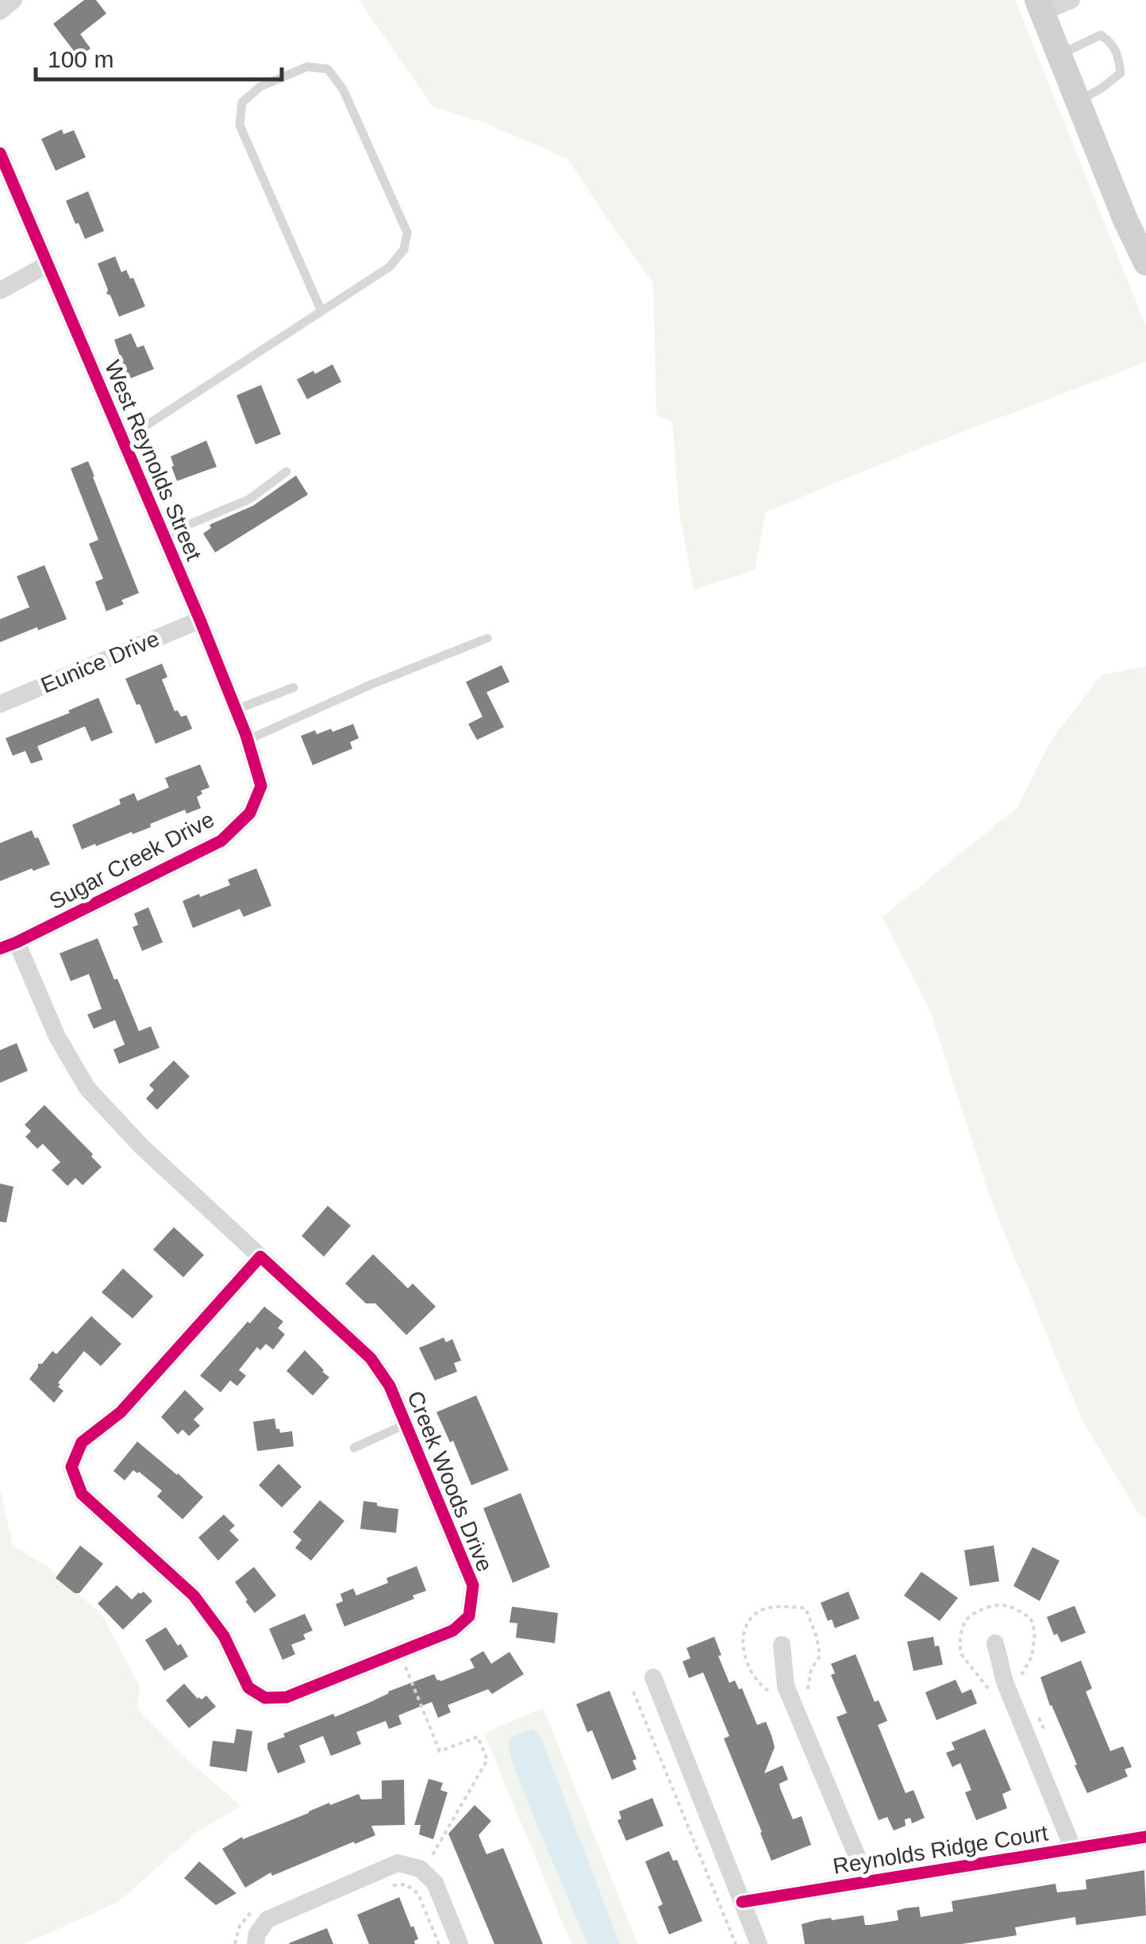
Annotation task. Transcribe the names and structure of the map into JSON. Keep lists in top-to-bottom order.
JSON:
{
  "streets": {
    "street": [
      "West Reynolds Street",
      "Eunice Drive",
      "Sugar Creek Drive",
      "Creek Woods Drive",
      "Reynolds Ridge Court"
    ]
  },
  "crossings": [
    ["West Reynolds Street", "Eunice Drive"],
    ["West Reynolds Street", "Sugar Creek Drive"],
    ["Sugar Creek Drive", "Creek Woods Drive"]
  ],
  "scale_bar": "100 m"
}
